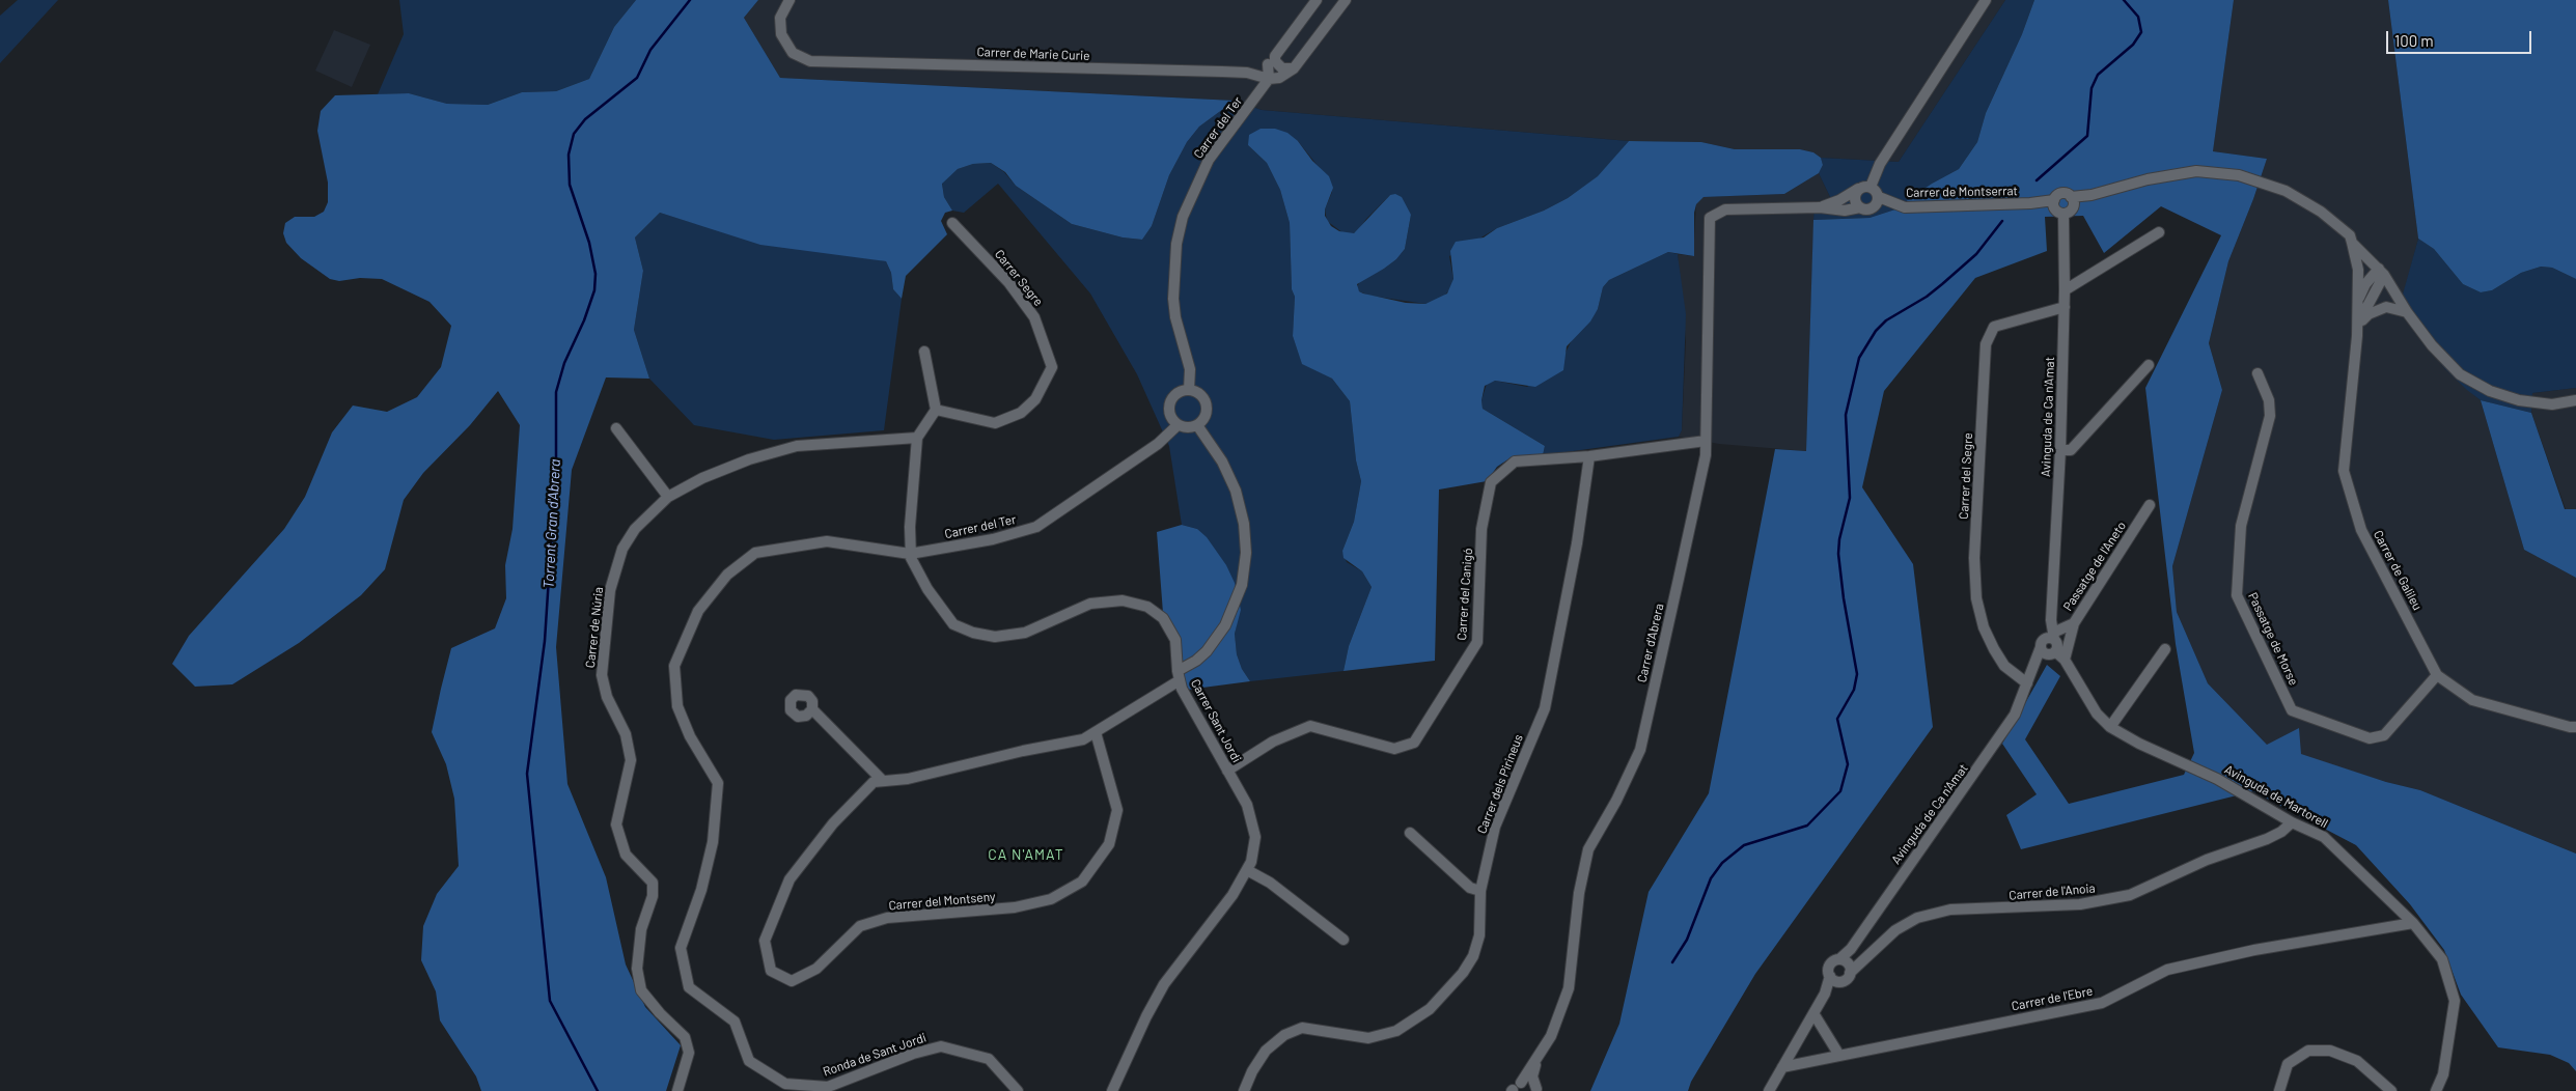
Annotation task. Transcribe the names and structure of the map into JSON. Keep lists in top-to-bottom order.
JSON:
{
  "streets": {
    "street": [
      "Carrer de Marie Curie",
      "Carrer del Ter",
      "Carrer de Montserrat",
      "Carrer Segre",
      "Avinguda de Ca n'Amat",
      "Carrer del Segre",
      "Passatge de l'Aneto",
      "Carrer de Galileu",
      "Carrer del Canigó",
      "Carrer de Núria",
      "Passatge de Morse",
      "Carrer d'Abrera",
      "Carrer Sant Jordi",
      "Carrer dels Pirineus",
      "Avinguda de Martorell",
      "Carrer de l'Anoia",
      "Carrer del Montseny",
      "Carrer de l'Ebre",
      "Ronda de Sant Jordi"
    ]
  },
  "crossings": [
    ["Carrer de Marie Curie", "Carrer del Ter"],
    ["Carrer del Ter", "Carrer Sant Jordi"],
    ["Carrer del Ter", "Carrer del Montseny"],
    ["Carrer del Ter", "Ronda de Sant Jordi"],
    ["Carrer de Montserrat", "Avinguda de Ca n'Amat"],
    ["Avinguda de Ca n'Amat", "Carrer del Segre"],
    ["Avinguda de Ca n'Amat", "Passatge de l'Aneto"],
    ["Avinguda de Ca n'Amat", "Avinguda de Martorell"],
    ["Avinguda de Ca n'Amat", "Carrer de l'Anoia"],
    ["Passatge de l'Aneto", "Avinguda de Martorell"],
    ["Carrer de Galileu", "Passatge de Morse"],
    ["Carrer del Canigó", "Carrer d'Abrera"],
    ["Carrer del Canigó", "Carrer Sant Jordi"],
    ["Carrer del Canigó", "Carrer dels Pirineus"],
    ["Carrer Sant Jordi", "Carrer del Montseny"],
    ["Carrer Sant Jordi", "Ronda de Sant Jordi"],
    ["Avinguda de Martorell", "Carrer de l'Anoia"],
    ["Avinguda de Martorell", "Carrer de l'Ebre"]
  ],
  "districts": ["CA N'AMAT"],
  "water": ["Torrent Gran d'Abrera"],
  "scale_bar": "100 m"
}
